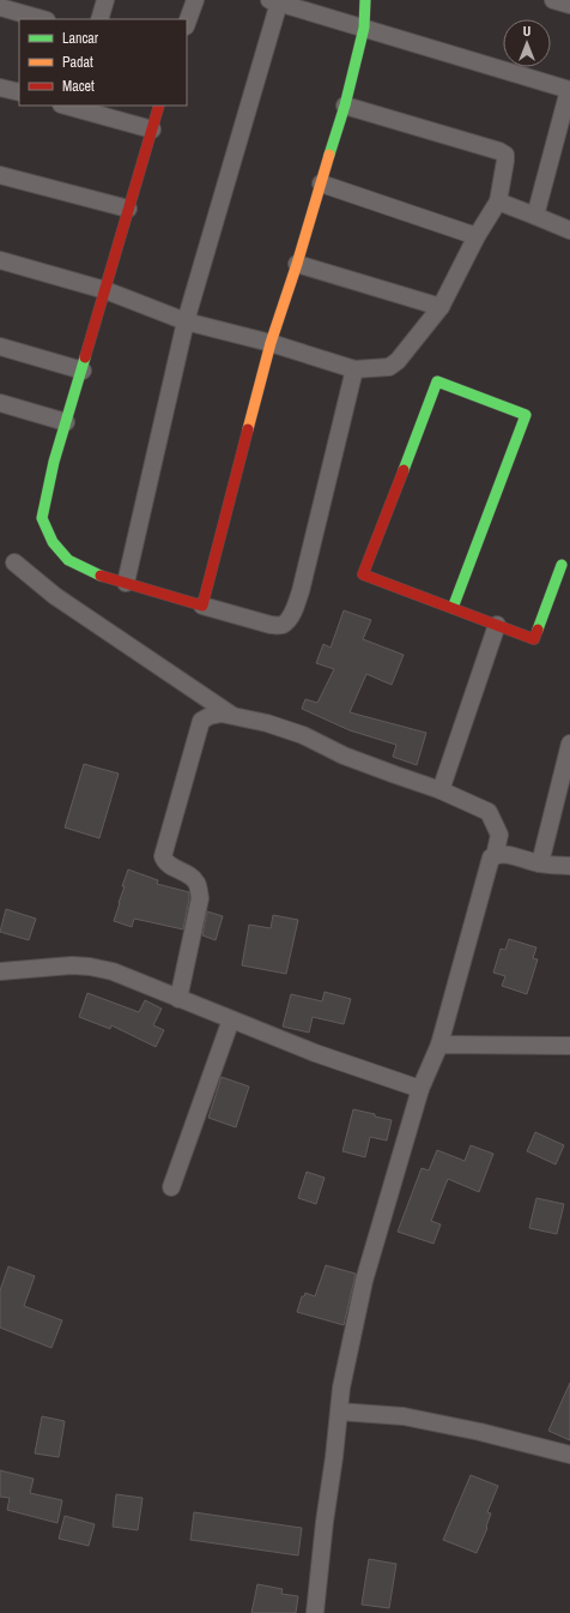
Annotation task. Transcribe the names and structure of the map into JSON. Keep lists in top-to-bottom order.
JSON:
{
  "legend": ["Lancar", "Padat", "Macet"],
  "north": "top"
}
